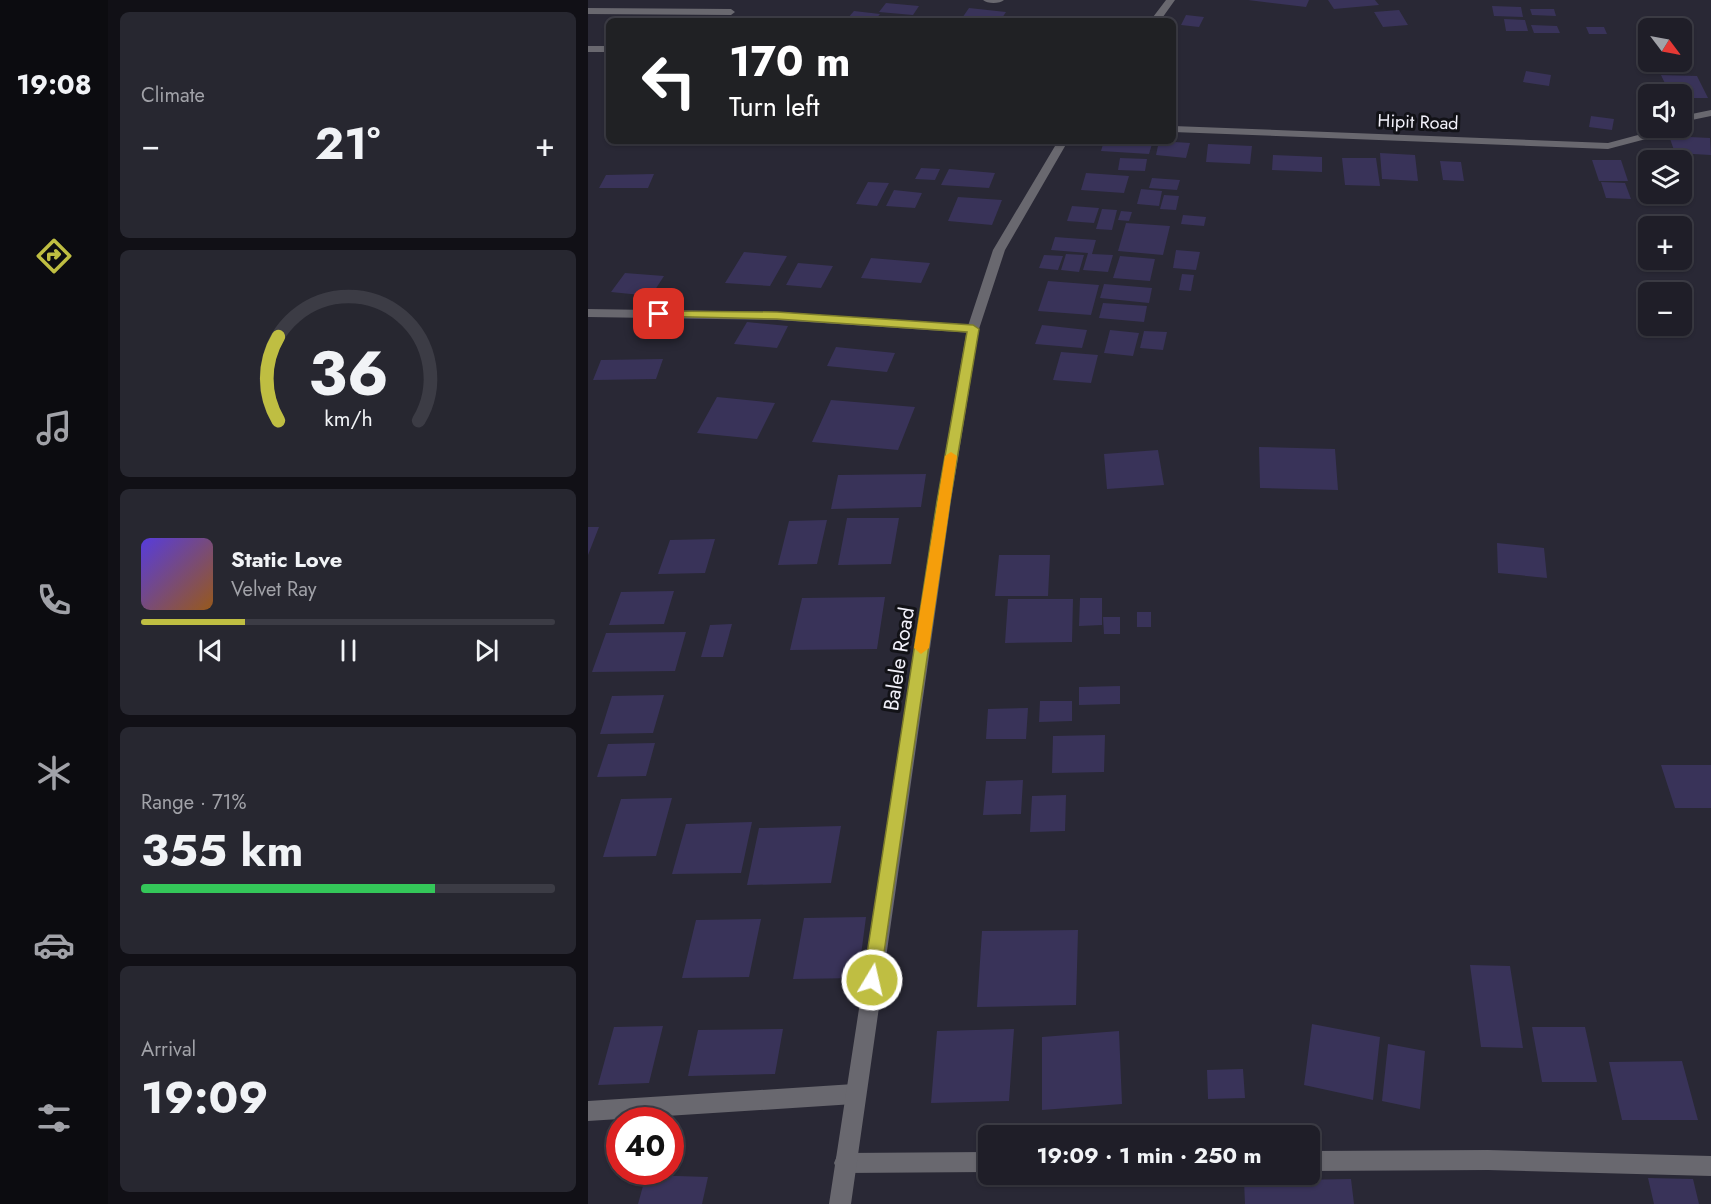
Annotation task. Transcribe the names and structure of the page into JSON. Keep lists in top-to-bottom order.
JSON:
{
  "streets": {
    "street": ["Hipit Road", "Balele Road"]
  },
  "north": "bottom right",
  "page": {
    "tabs": "19:08",
    "tile": [
      "Climate",
      ["Range · 71%", "355 km"],
      ["Arrival", "19:09"]
    ],
    "map_buttons": ["+", "−"],
    "turn": ["170 m", "Turn left"],
    "heat": ["−", "21°", "+"],
    "song": ["Static Love", "Velvet Ray"],
    "limit": "40",
    "trip": "19:09 · 1 min · 250 m",
    "gauge": ["36", "km/h"]
  }
}
